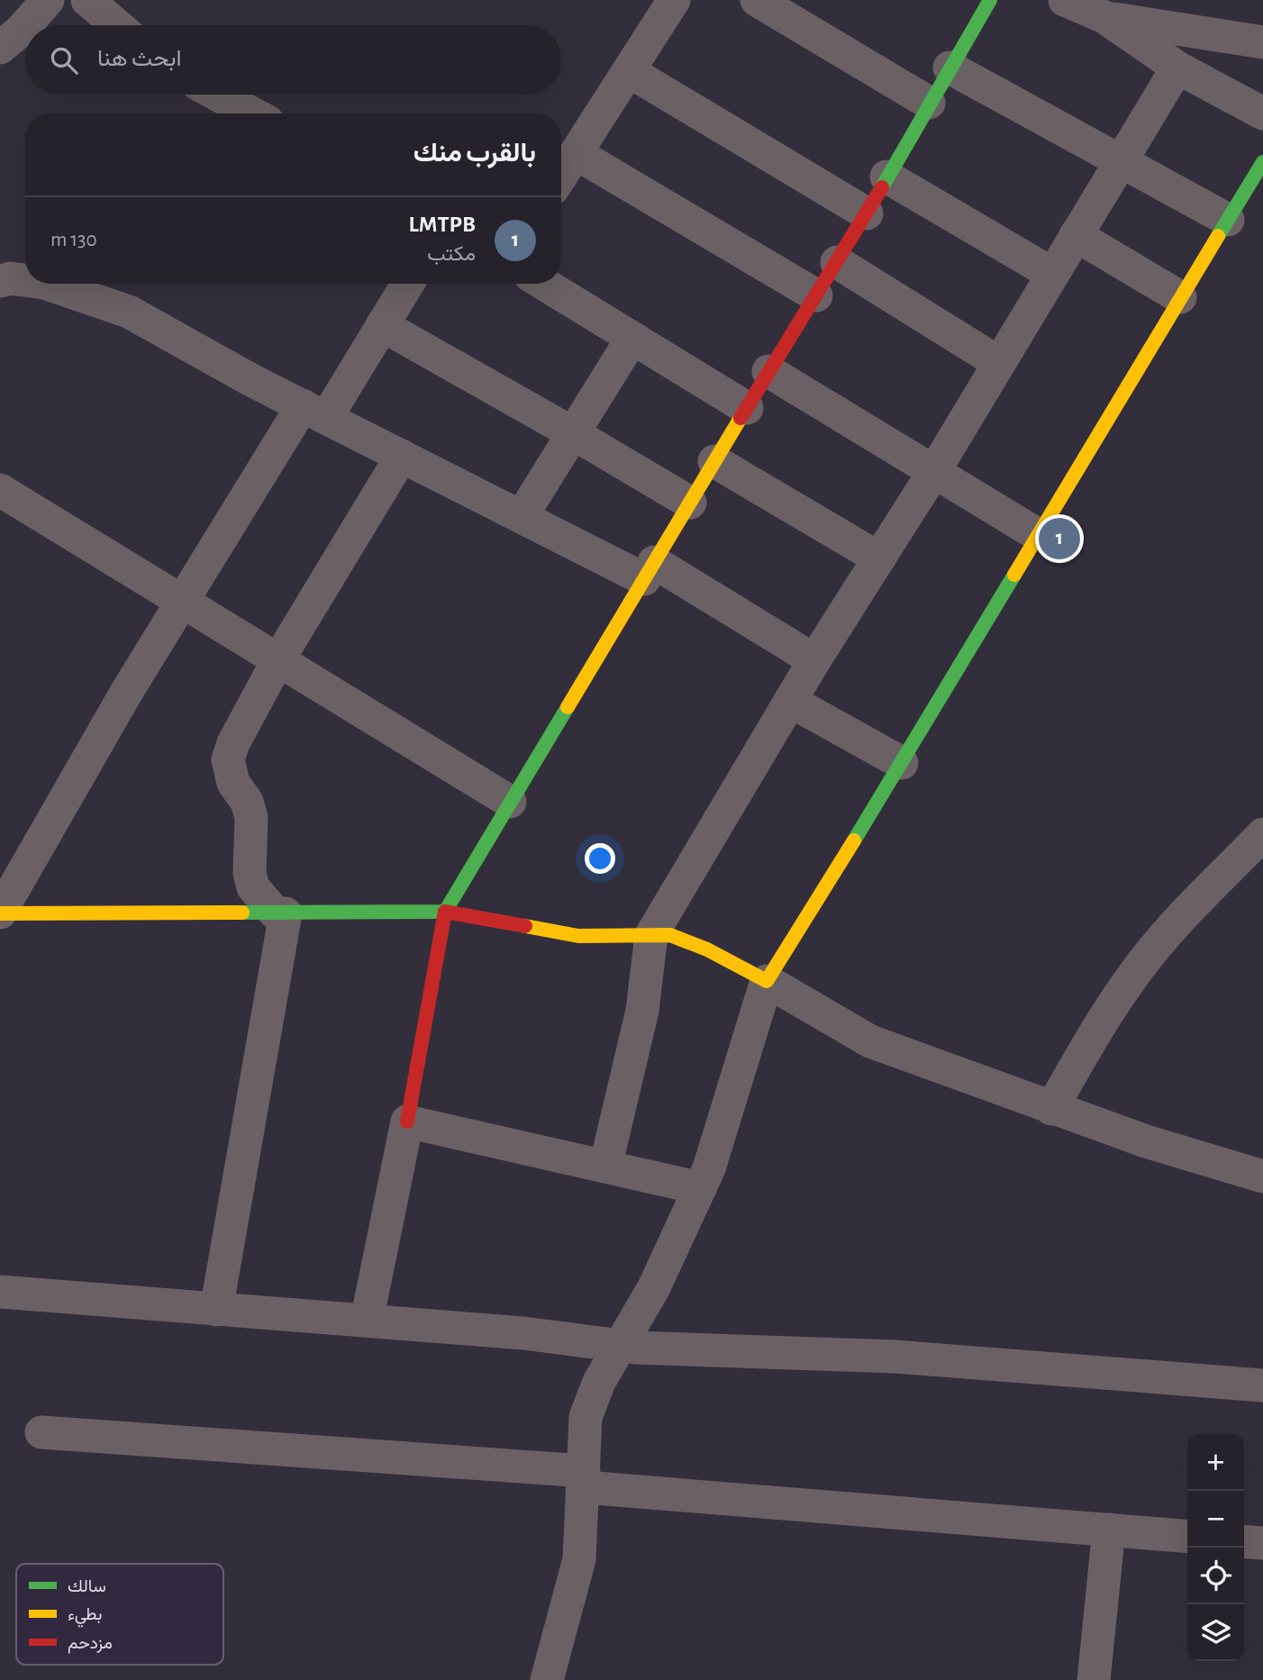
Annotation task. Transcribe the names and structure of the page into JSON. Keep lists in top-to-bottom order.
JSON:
{
  "legend": ["سالك", "بطيء", "مزدحم"],
  "page": {
    "search": "ابحث هنا",
    "heading": "بالقرب منك",
    "list": [
      {
        "mark": "1",
        "name": "LMTPB",
        "note": "مكتب",
        "value": "130 m"
      }
    ],
    "pins": "1",
    "map_buttons": ["+", "−"]
  }
}
